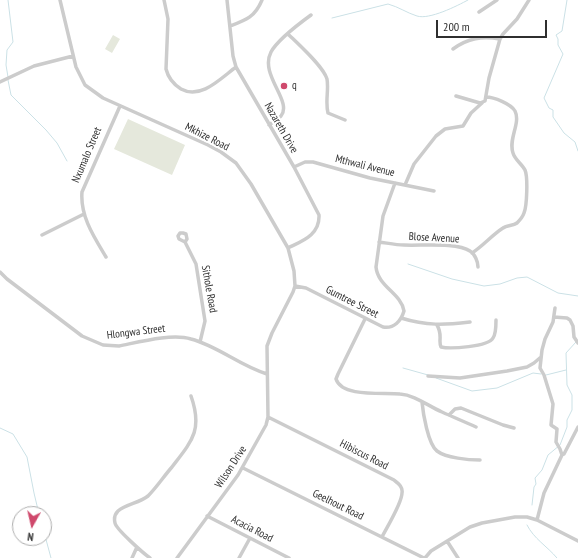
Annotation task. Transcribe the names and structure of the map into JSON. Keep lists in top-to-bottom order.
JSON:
{
  "streets": {
    "street": [
      "Nazareth Drive",
      "Mkhize Road",
      "Nxumalo Street",
      "Mthwali Avenue",
      "Blose Avenue",
      "Sithole Road",
      "Gumtree Street",
      "Hlongwa Street",
      "Hibiscus Road",
      "Wilson Drive",
      "Geelhout Road",
      "Acacia Road"
    ]
  },
  "crossings": [
    ["Nazareth Drive", "Mkhize Road"],
    ["Nazareth Drive", "Mthwali Avenue"],
    ["Mkhize Road", "Nxumalo Street"],
    ["Mkhize Road", "Gumtree Street"],
    ["Sithole Road", "Hlongwa Street"],
    ["Hlongwa Street", "Wilson Drive"],
    ["Hibiscus Road", "Wilson Drive"],
    ["Hibiscus Road", "Geelhout Road"],
    ["Wilson Drive", "Geelhout Road"],
    ["Wilson Drive", "Acacia Road"]
  ],
  "places": ["q"],
  "scale_bar": "200 m",
  "north": "bottom"
}
